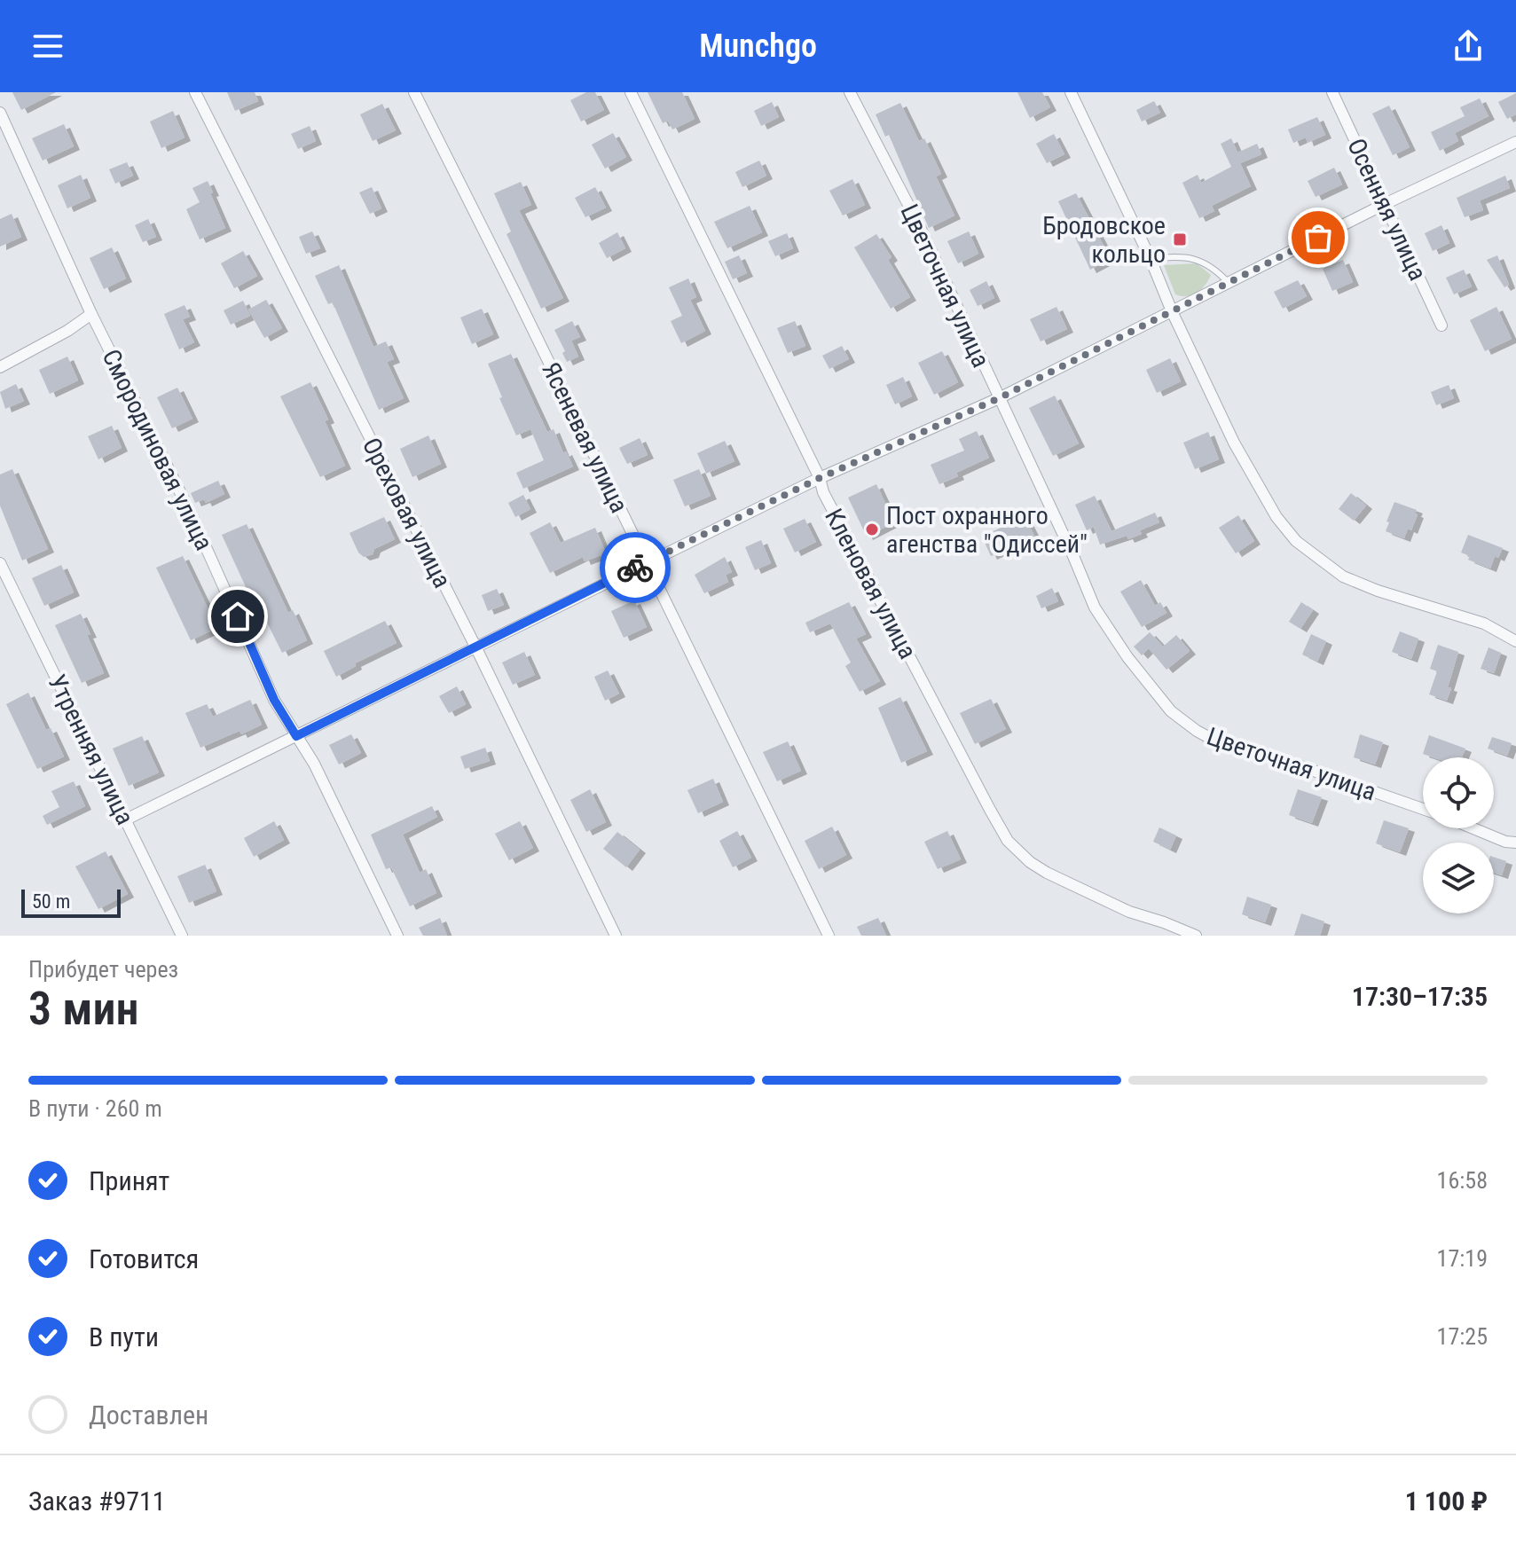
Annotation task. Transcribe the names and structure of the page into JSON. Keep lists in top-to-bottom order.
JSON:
{
  "streets": {
    "street": [
      "Осенняя улица",
      "Цветочная улица",
      "Ясеневая улица",
      "Смородиновая улица",
      "Ореховая улица",
      "Кленовая улица",
      "Утренняя улица"
    ]
  },
  "places": {
    "transit": ["Бродовское кольцо"],
    "other": ["Пост охранного агенства \"Одисcей\""]
  },
  "scale_bar": "50 m",
  "page": {
    "header": "Munchgo",
    "scale": "50 m",
    "heading": ["3 мин", "Прибудет через", "17:30–17:35"],
    "panel": ["Заказ #9711", "1 100 ₽"],
    "bar": "В пути · 260 m",
    "list": [
      ["Принят", "16:58"],
      ["Готовится", "17:19"],
      ["В пути", "17:25"],
      "Доставлен"
    ]
  }
}
